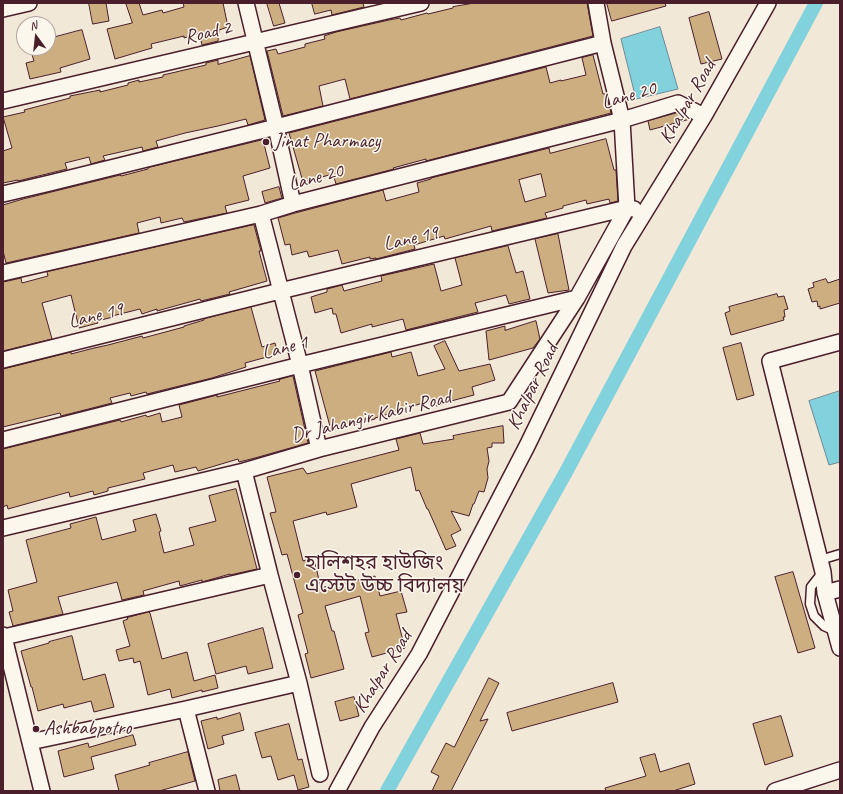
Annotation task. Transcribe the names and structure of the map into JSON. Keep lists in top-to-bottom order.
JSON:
{
  "streets": {
    "street": [
      "Road 2",
      "Lane 20",
      "Khalpar Road",
      "Lane 19",
      "Lane 1",
      "Dr Jahangir Kabir Road"
    ]
  },
  "crossings": [
    ["Lane 20", "Khalpar Road"],
    ["Lane 19", "Dr Jahangir Kabir Road"],
    ["Lane 1", "Dr Jahangir Kabir Road"]
  ],
  "places": ["Jinat Pharmacy", "হালিশহর হাউজিং এস্টেট উচ্চ বিদ্যালয়", "Ashbabpotro"],
  "north": "top"
}
